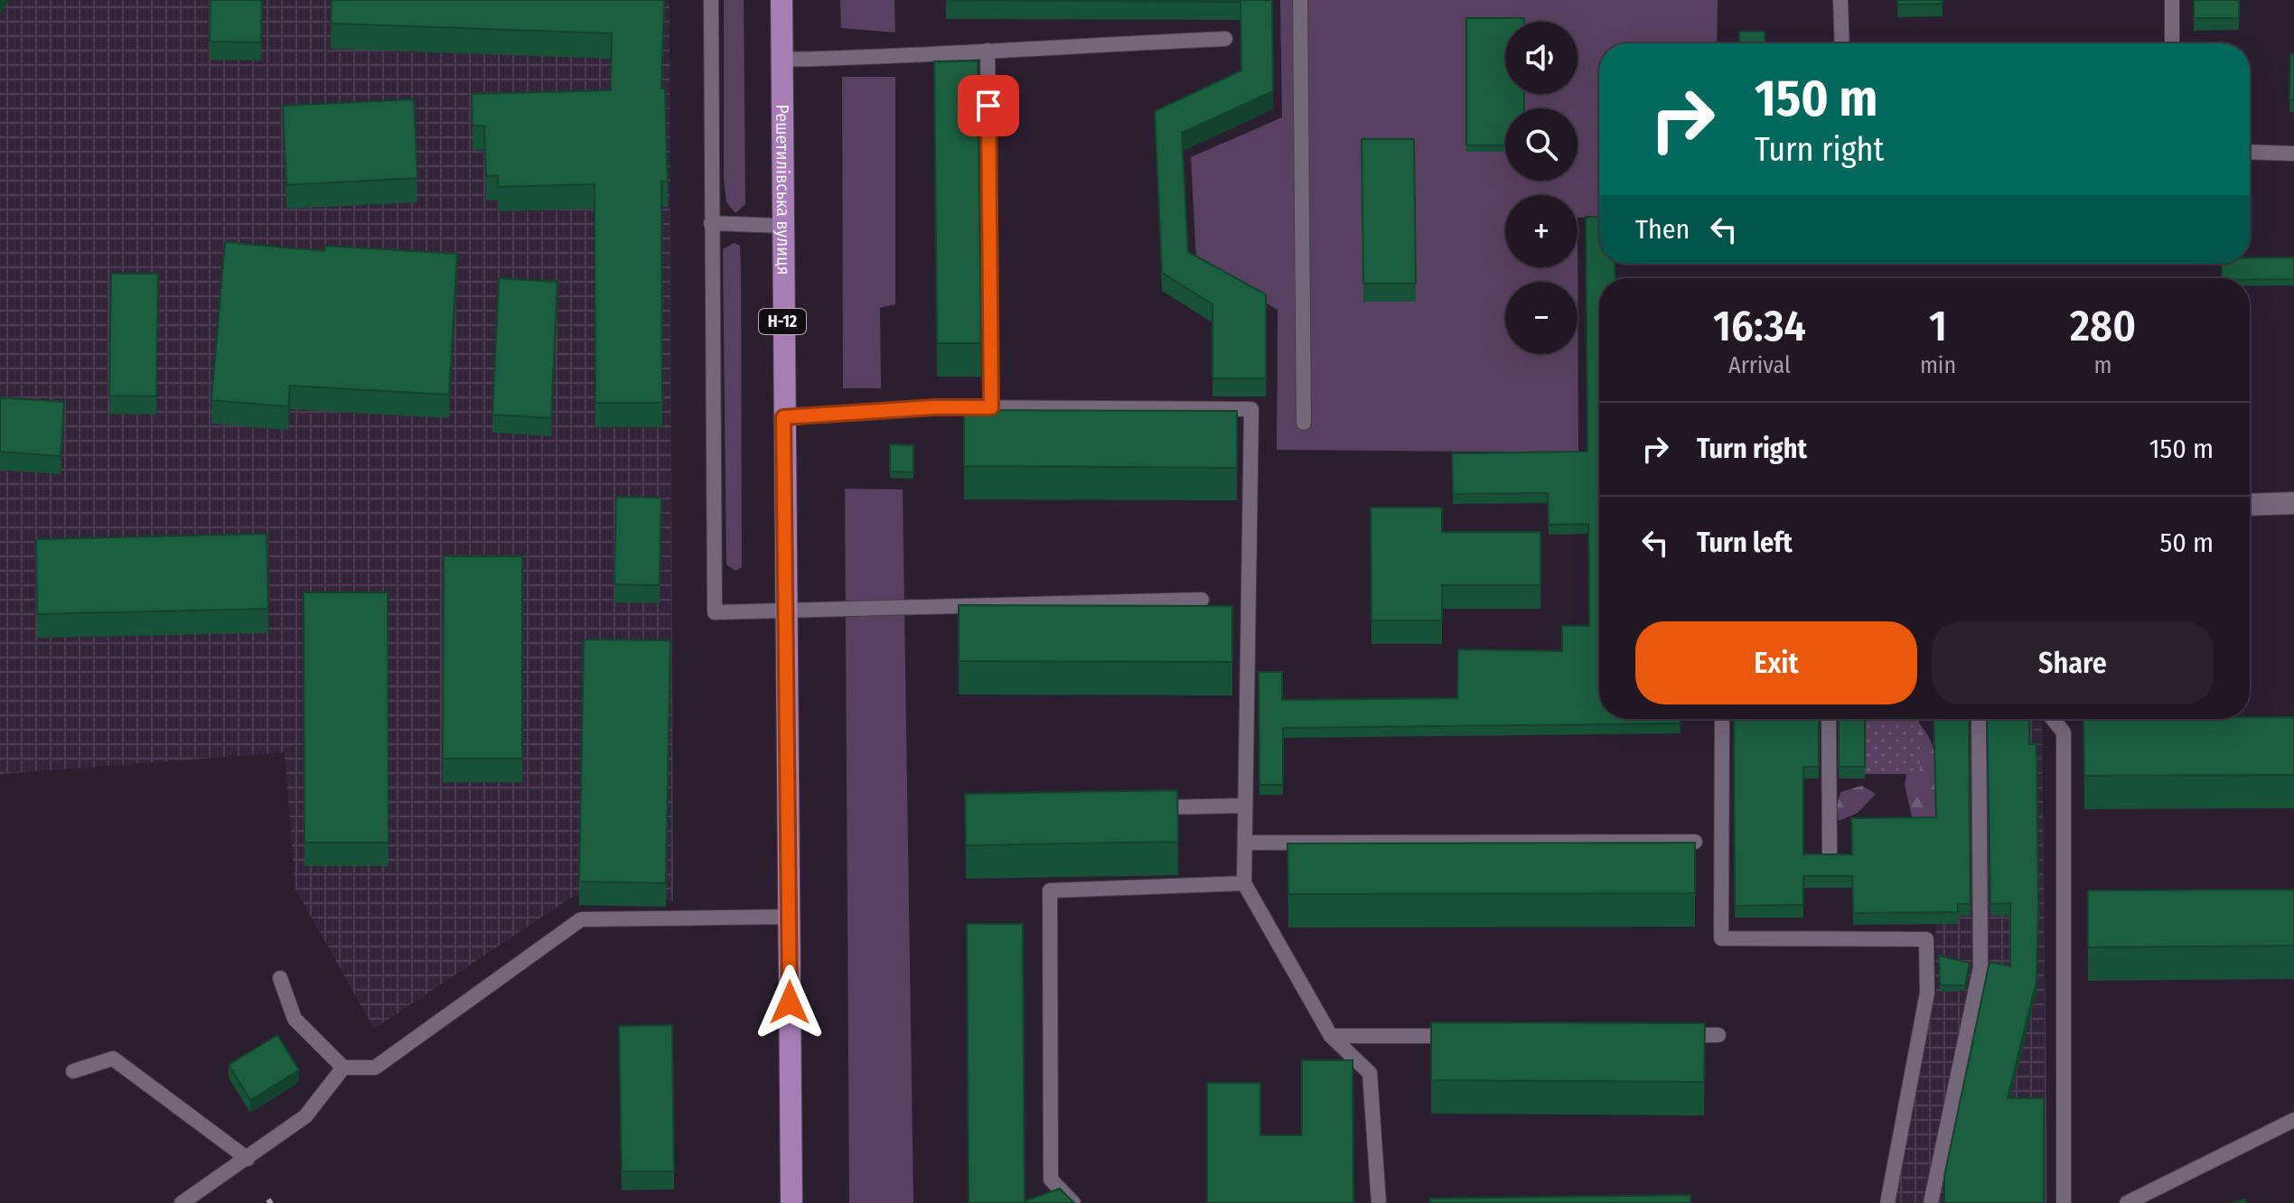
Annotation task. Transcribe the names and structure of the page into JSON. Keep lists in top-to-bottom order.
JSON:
{
  "streets": {
    "main road": ["Решетилівська вулиця", "Н-12"]
  },
  "page": {
    "map_buttons": ["+", "−"],
    "turn": ["150 m", "Turn right"],
    "then": "Then",
    "eta": [
      "16:34",
      "Arrival",
      "1",
      "min",
      "280",
      "m"
    ],
    "list": [
      {
        "name": "Turn right",
        "value": "150 m"
      },
      {
        "name": "Turn left",
        "value": "50 m"
      }
    ],
    "buttons": ["Exit", "Share"]
  }
}
